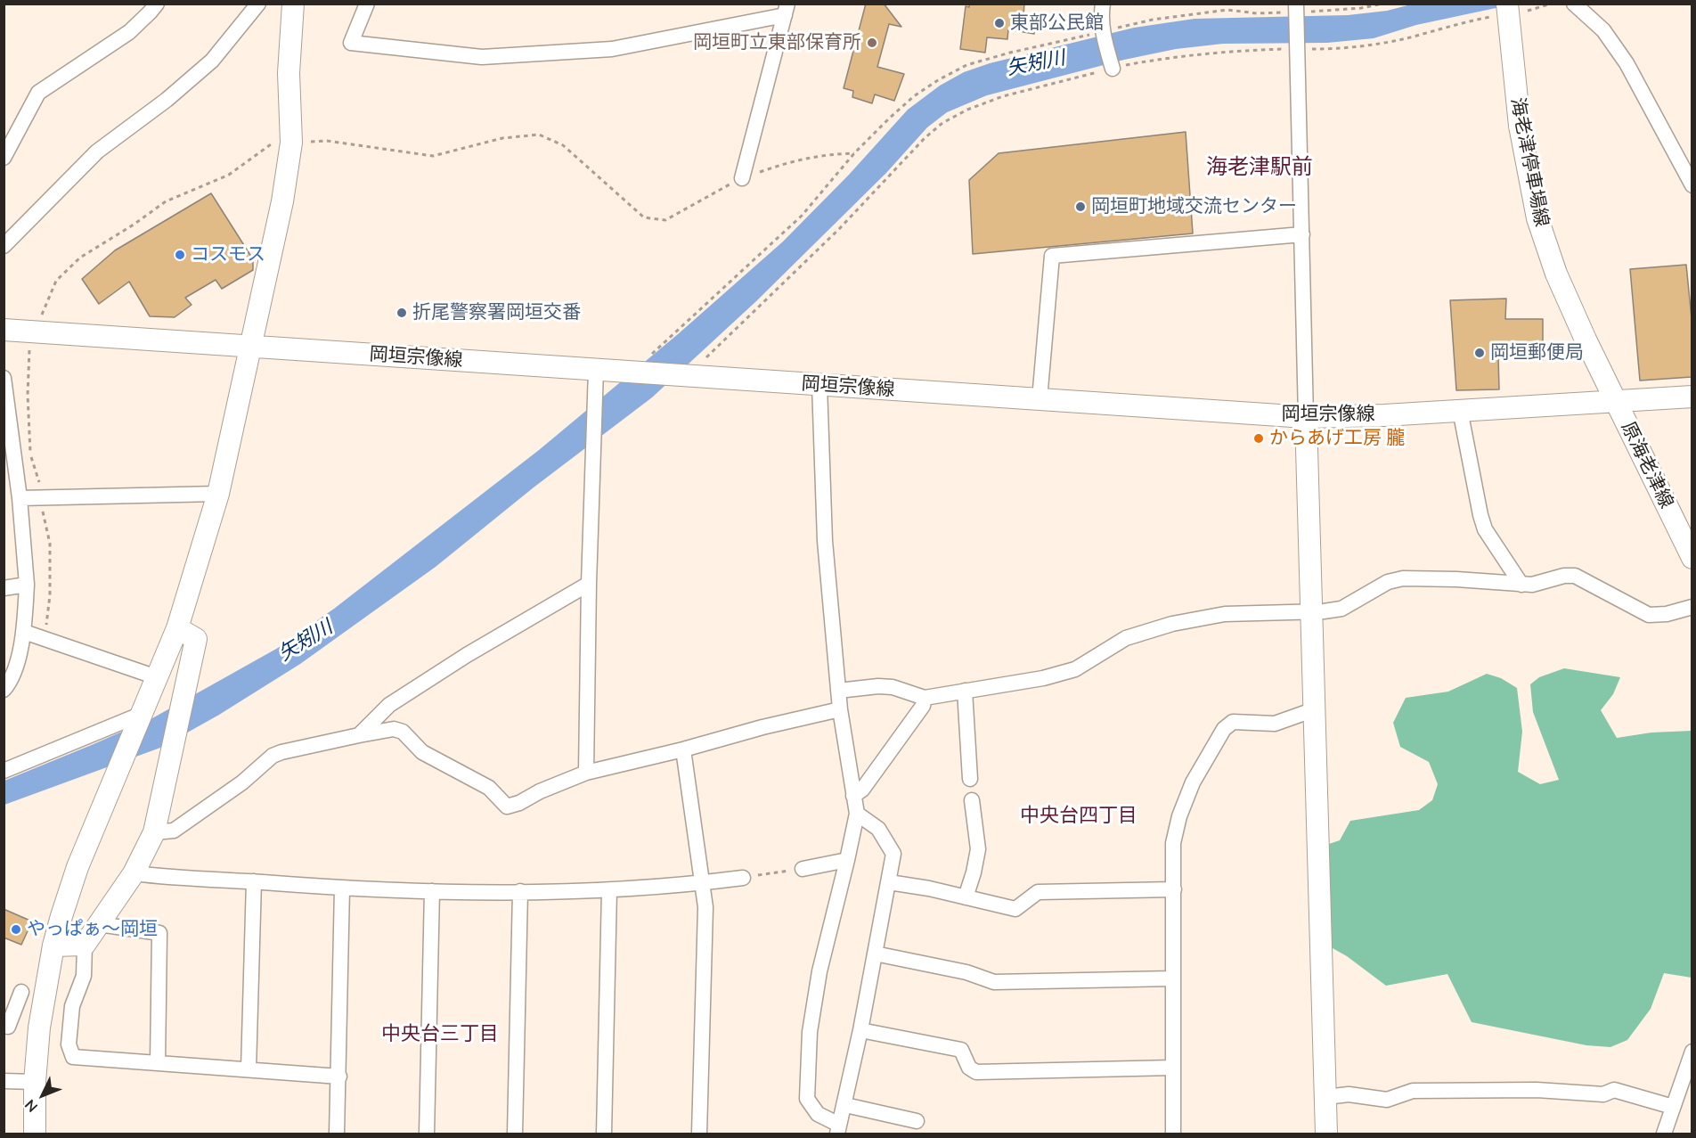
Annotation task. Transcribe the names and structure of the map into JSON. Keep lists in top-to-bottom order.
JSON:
{
  "streets": {
    "main road": ["海老津停車場線", "岡垣宗像線", "原海老津線"]
  },
  "crossings": [
    ["海老津停車場線", "岡垣宗像線"],
    ["海老津停車場線", "原海老津線"],
    ["岡垣宗像線", "原海老津線"]
  ],
  "districts": ["海老津駅前", "中央台四丁目", "中央台三丁目"],
  "water": ["矢矧川"],
  "places": [
    "東部公民館",
    "岡垣町立東部保育所",
    "岡垣町地域交流センター",
    "コスモス",
    "折尾警察署岡垣交番",
    "岡垣郵便局",
    "からあげ工房 朧",
    "やっぱぁ～岡垣"
  ],
  "north": "bottom left"
}
